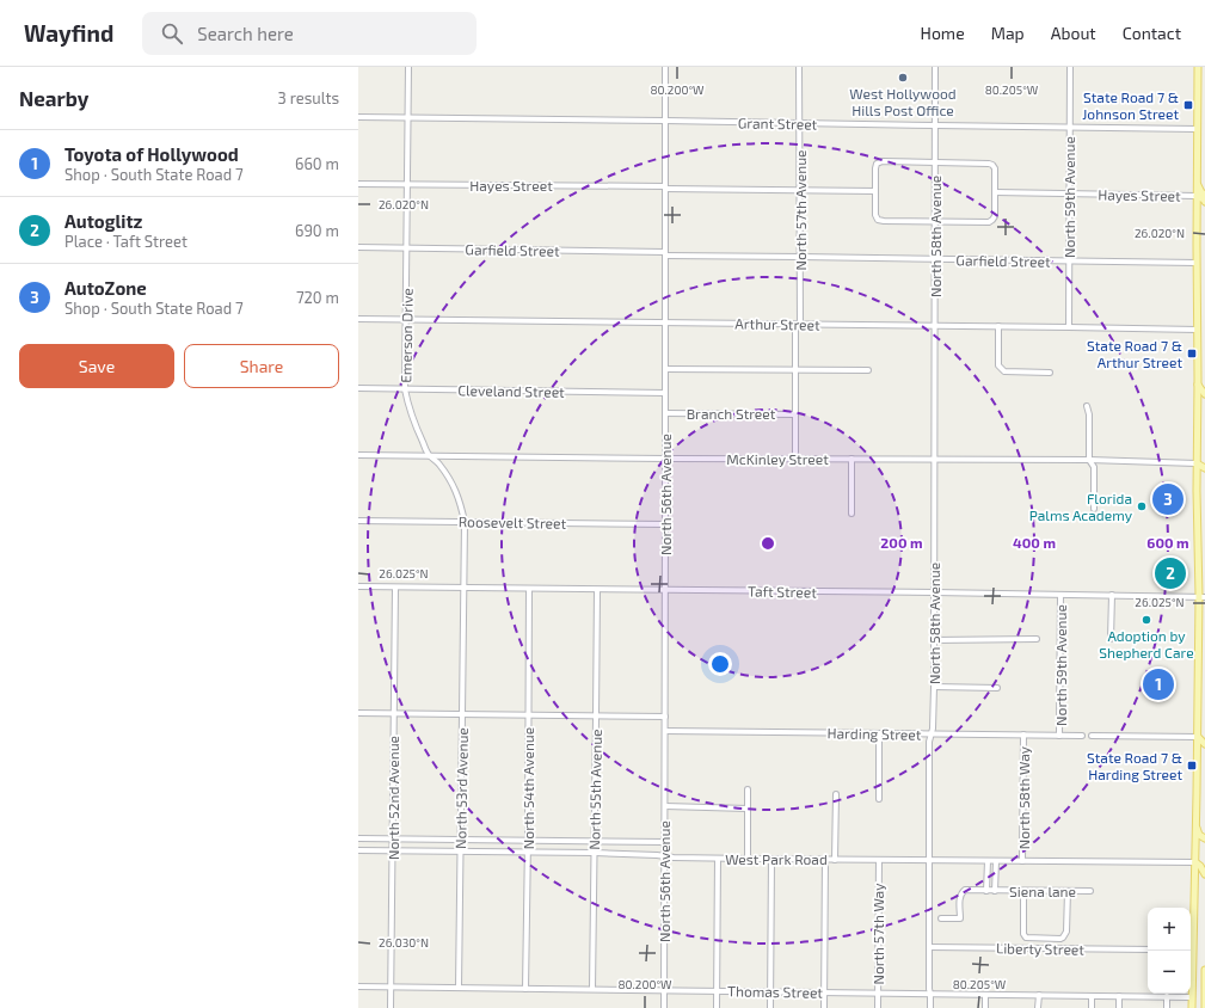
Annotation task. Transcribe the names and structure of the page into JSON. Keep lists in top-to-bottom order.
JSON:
{
  "streets": {
    "street": [
      "Grant Street",
      "Hayes Street",
      "North 59th Avenue",
      "North 57th Avenue",
      "North 58th Avenue",
      "Garfield Street",
      "Arthur Street",
      "Emerson Drive",
      "Cleveland Street",
      "Branch Street",
      "McKinley Street",
      "North 56th Avenue",
      "Roosevelt Street",
      "Taft Street",
      "Harding Street",
      "North 53rd Avenue",
      "North 54th Avenue",
      "North 55th Avenue",
      "North 52nd Avenue",
      "North 58th Way",
      "West Park Road",
      "Siena lane",
      "North 57th Way",
      "Liberty Street",
      "Thomas Street"
    ]
  },
  "crossings": [
    ["Grant Street", "North 59th Avenue"],
    ["Grant Street", "North 57th Avenue"],
    ["Grant Street", "North 58th Avenue"],
    ["Grant Street", "Emerson Drive"],
    ["Grant Street", "North 56th Avenue"],
    ["Hayes Street", "North 59th Avenue"],
    ["Hayes Street", "North 57th Avenue"],
    ["Hayes Street", "Emerson Drive"],
    ["Hayes Street", "North 56th Avenue"],
    ["North 59th Avenue", "Garfield Street"],
    ["North 59th Avenue", "Arthur Street"],
    ["North 59th Avenue", "Taft Street"],
    ["North 59th Avenue", "Harding Street"],
    ["North 57th Avenue", "Garfield Street"],
    ["North 57th Avenue", "Arthur Street"],
    ["North 57th Avenue", "Branch Street"],
    ["North 57th Avenue", "McKinley Street"],
    ["North 58th Avenue", "Garfield Street"],
    ["North 58th Avenue", "Arthur Street"],
    ["North 58th Avenue", "McKinley Street"],
    ["North 58th Avenue", "Taft Street"],
    ["North 58th Avenue", "Harding Street"],
    ["North 58th Avenue", "West Park Road"],
    ["North 58th Avenue", "Liberty Street"],
    ["North 58th Avenue", "Thomas Street"],
    ["Garfield Street", "Emerson Drive"],
    ["Garfield Street", "North 56th Avenue"],
    ["Arthur Street", "Emerson Drive"],
    ["Arthur Street", "North 56th Avenue"],
    ["Emerson Drive", "Cleveland Street"],
    ["Emerson Drive", "McKinley Street"],
    ["Emerson Drive", "Roosevelt Street"],
    ["Emerson Drive", "Taft Street"],
    ["Emerson Drive", "North 53rd Avenue"],
    ["Cleveland Street", "North 56th Avenue"],
    ["Branch Street", "North 56th Avenue"],
    ["McKinley Street", "North 56th Avenue"],
    ["North 56th Avenue", "Roosevelt Street"],
    ["North 56th Avenue", "Taft Street"],
    ["North 56th Avenue", "Harding Street"],
    ["North 56th Avenue", "West Park Road"],
    ["North 56th Avenue", "Thomas Street"],
    ["Taft Street", "North 53rd Avenue"],
    ["Taft Street", "North 54th Avenue"],
    ["Taft Street", "North 55th Avenue"],
    ["Taft Street", "North 52nd Avenue"],
    ["Harding Street", "North 58th Way"],
    ["North 53rd Avenue", "West Park Road"],
    ["North 53rd Avenue", "Thomas Street"],
    ["North 54th Avenue", "West Park Road"],
    ["North 54th Avenue", "Thomas Street"],
    ["North 55th Avenue", "West Park Road"],
    ["North 55th Avenue", "Thomas Street"],
    ["North 52nd Avenue", "West Park Road"],
    ["North 52nd Avenue", "Thomas Street"],
    ["North 58th Way", "West Park Road"],
    ["West Park Road", "Siena lane"],
    ["West Park Road", "North 57th Way"],
    ["North 57th Way", "Thomas Street"]
  ],
  "places": {
    "other": ["West Hollywood Hills Post Office", "Florida Palms Academy", "Adoption by Shepherd Care"],
    "transit": ["State Road 7 & Johnson Street", "State Road 7 & Arthur Street", "State Road 7 & Harding Street"]
  },
  "page": {
    "header": "Wayfind",
    "search": "Search here",
    "nav": [
      "Home",
      "Map",
      "About",
      "Contact"
    ],
    "heading": ["Nearby", "3 results"],
    "list": [
      {
        "mark": "1",
        "name": "Toyota of Hollywood",
        "note": "Shop · South State Road 7",
        "value": "660 m"
      },
      {
        "mark": "2",
        "name": "Autoglitz",
        "note": "Place · Taft Street",
        "value": "690 m"
      },
      {
        "mark": "3",
        "name": "AutoZone",
        "note": "Shop · South State Road 7",
        "value": "720 m"
      }
    ],
    "buttons": ["Save", "Share"],
    "pins": ["3", "2", "1"],
    "map_buttons": ["+", "−"]
  },
  "coordinates": [
    "80.200°W",
    "80.205°W",
    "26.020°N",
    "26.025°N",
    "26.030°N"
  ],
  "rings": ["200 m", "400 m", "600 m"]
}
